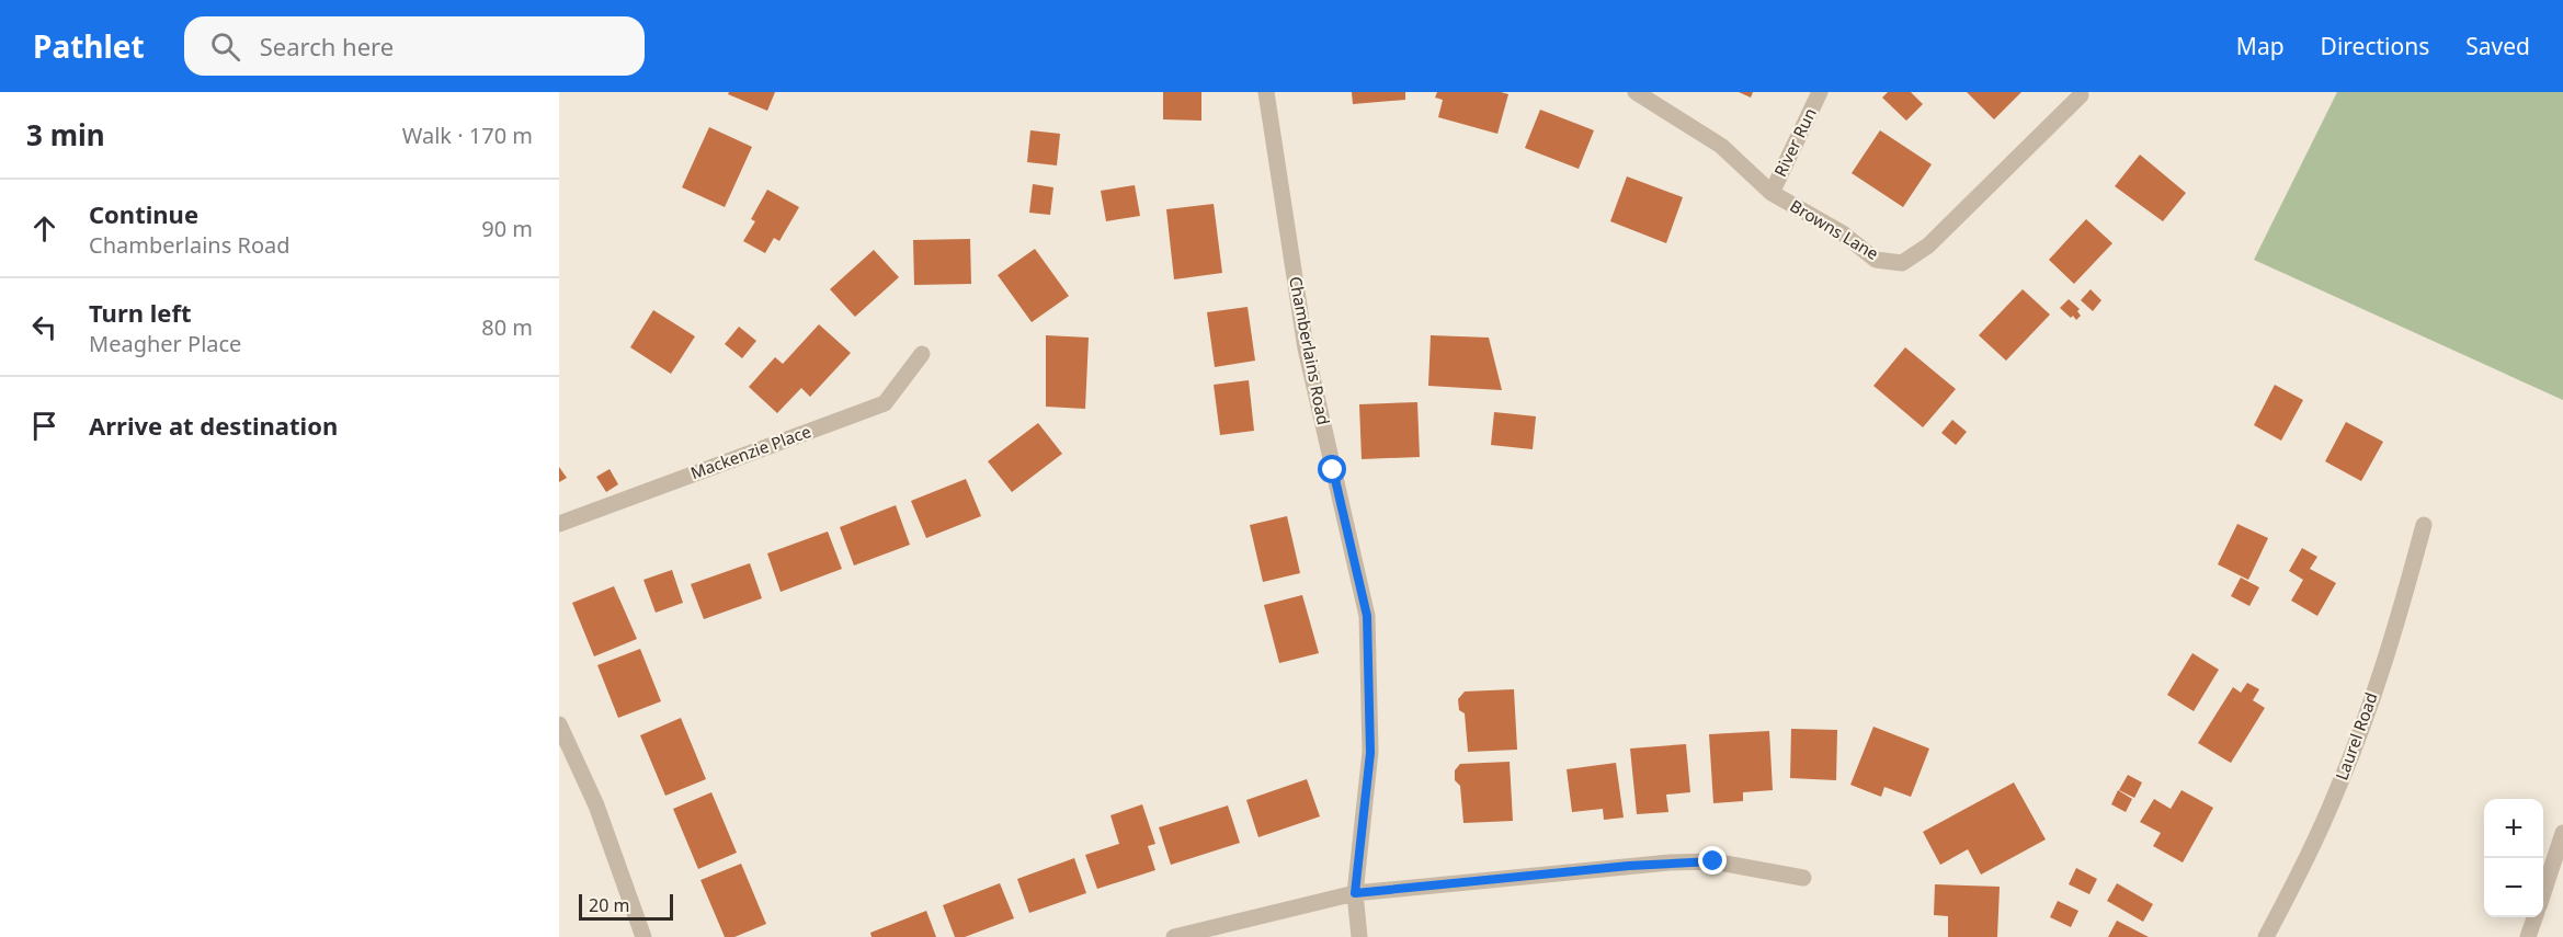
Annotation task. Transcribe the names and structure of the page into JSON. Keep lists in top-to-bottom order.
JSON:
{
  "streets": {
    "street": [
      "River Run",
      "Browns Lane",
      "Chamberlains Road",
      "Mackenzie Place",
      "Laurel Road"
    ]
  },
  "crossings": [
    ["River Run", "Browns Lane"]
  ],
  "scale_bar": "20 m",
  "page": {
    "header": "Pathlet",
    "search": "Search here",
    "nav": ["Map", "Directions", "Saved"],
    "heading": ["3 min", "Walk · 170 m"],
    "list": [
      ["Continue", "Chamberlains Road", "90 m"],
      ["Turn left", "Meagher Place", "80 m"],
      "Arrive at destination"
    ],
    "map_buttons": ["+", "−"],
    "scale": "20 m"
  }
}
